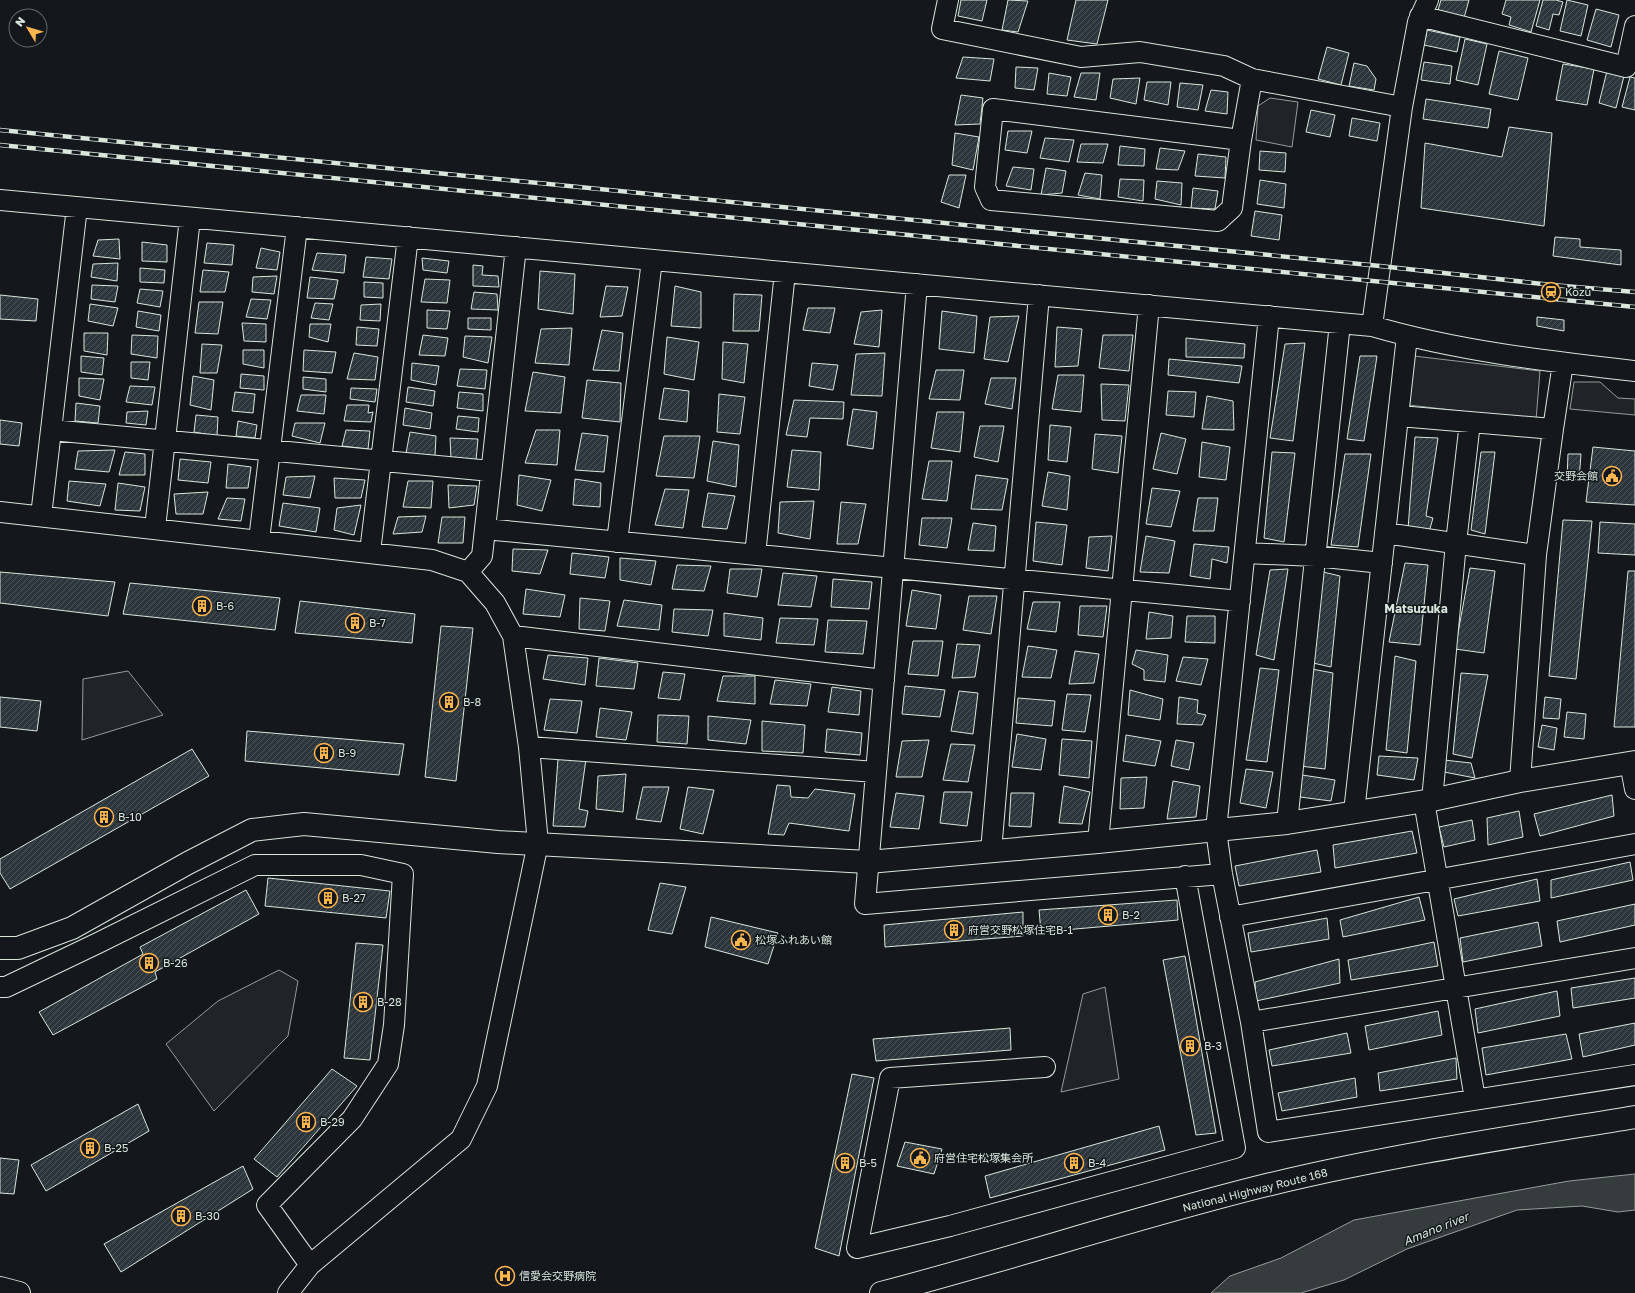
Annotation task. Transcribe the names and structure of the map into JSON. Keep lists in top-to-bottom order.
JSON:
{
  "streets": {
    "main road": ["National Highway Route 168"]
  },
  "districts": ["Matsuzuka"],
  "water": ["Amano river"],
  "places": {
    "station": ["Kozu"],
    "public building": ["交野会館", "松塚ふれあい館", "府営住宅松塚集会所"],
    "building": [
      "B-6",
      "B-7",
      "B-8",
      "B-9",
      "B-10",
      "B-27",
      "B-2",
      "府営交野松塚住宅B-1",
      "B-26",
      "B-28",
      "B-3",
      "B-29",
      "B-25",
      "B-5",
      "B-4",
      "B-30"
    ],
    "hospital": ["信愛会交野病院"]
  },
  "north": "top left"
}
